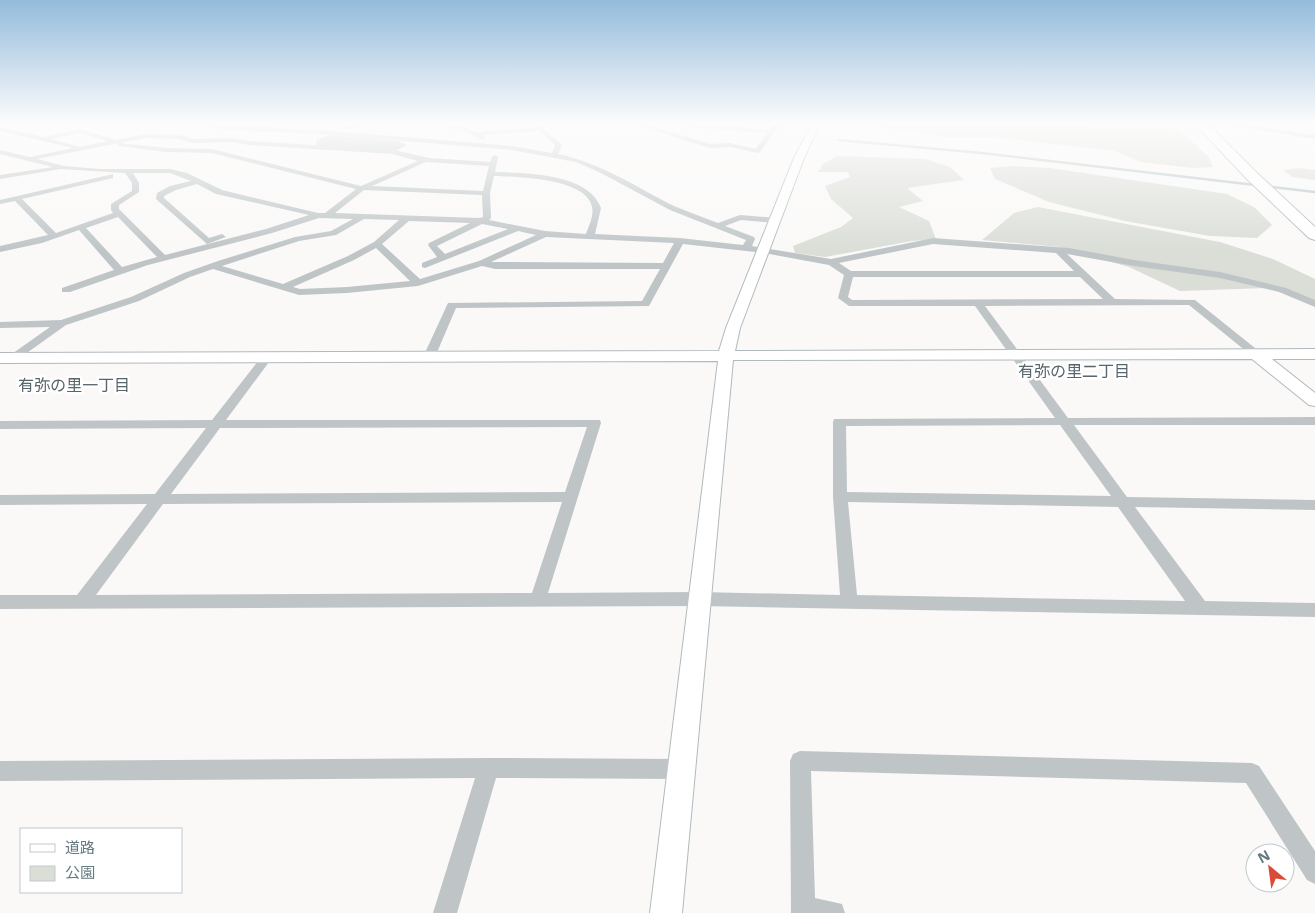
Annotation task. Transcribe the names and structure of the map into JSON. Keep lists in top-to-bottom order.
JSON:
{
  "districts": ["有弥の里二丁目", "有弥の里一丁目"],
  "legend": ["道路", "公園"],
  "north": "top left"
}
